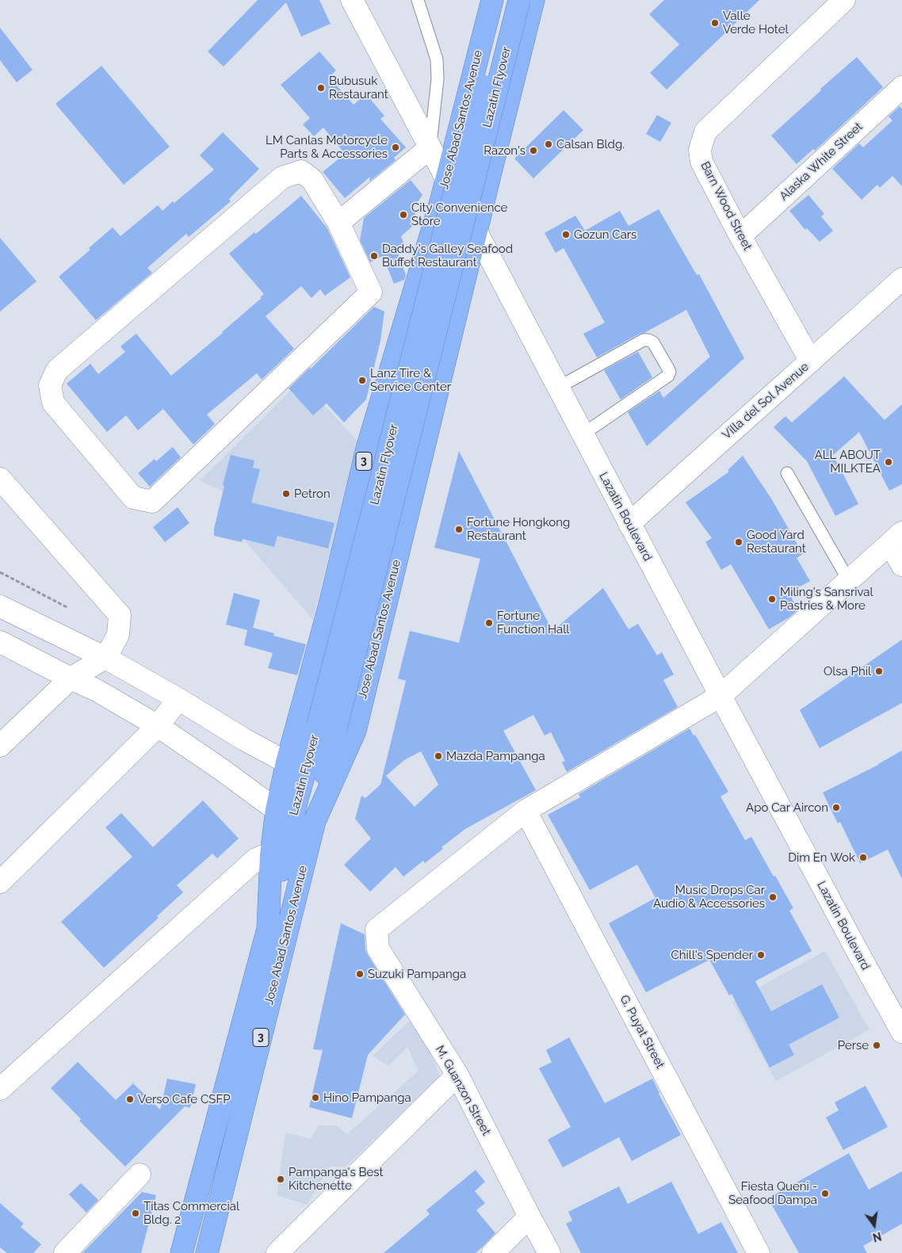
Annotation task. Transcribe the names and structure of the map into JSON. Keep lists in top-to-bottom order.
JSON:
{
  "streets": {
    "highway": ["Lazatin Flyover", "Jose Abad Santos Avenue", "3"],
    "street": [
      "Alaska White Street",
      "Barn Wood Street",
      "Villa del Sol Avenue",
      "Lazatin Boulevard",
      "G. Puyat Street",
      "M. Guanzon Street"
    ]
  },
  "crossings": [
    ["Lazatin Flyover", "Jose Abad Santos Avenue"],
    ["Jose Abad Santos Avenue", "Lazatin Boulevard"],
    ["Alaska White Street", "Barn Wood Street"],
    ["Barn Wood Street", "Villa del Sol Avenue"],
    ["Villa del Sol Avenue", "Lazatin Boulevard"],
    ["G. Puyat Street", "M. Guanzon Street"]
  ],
  "places": [
    "Valle Verde Hotel",
    "Bubusuk Restaurant",
    "Calsan Bldg.",
    "LM Canlas Motorcycle Parts & Accessories",
    "Razon's",
    "City Convenience Store",
    "Gozun Cars",
    "Daddy's Galley Seafood Buffet Restaurant",
    "Lanz Tire & Service Center",
    "ALL ABOUT MILKTEA",
    "Petron",
    "Fortune Hongkong Restaurant",
    "Good Yard Restaurant",
    "Miling's Sansrival Pastries & More",
    "Fortune Function Hall",
    "Olsa Phil",
    "Mazda Pampanga",
    "Apo Car Aircon",
    "Dim En Wok",
    "Music Drops Car Audio & Accessories",
    "Chill's Spender",
    "Suzuki Pampanga",
    "Perse",
    "Hino Pampanga",
    "Verso Cafe CSFP",
    "Pampanga's Best Kitchenette",
    "Fiesta Queni - Seafood Dampa",
    "Titas Commercial Bldg. 2"
  ],
  "north": "bottom"
}
